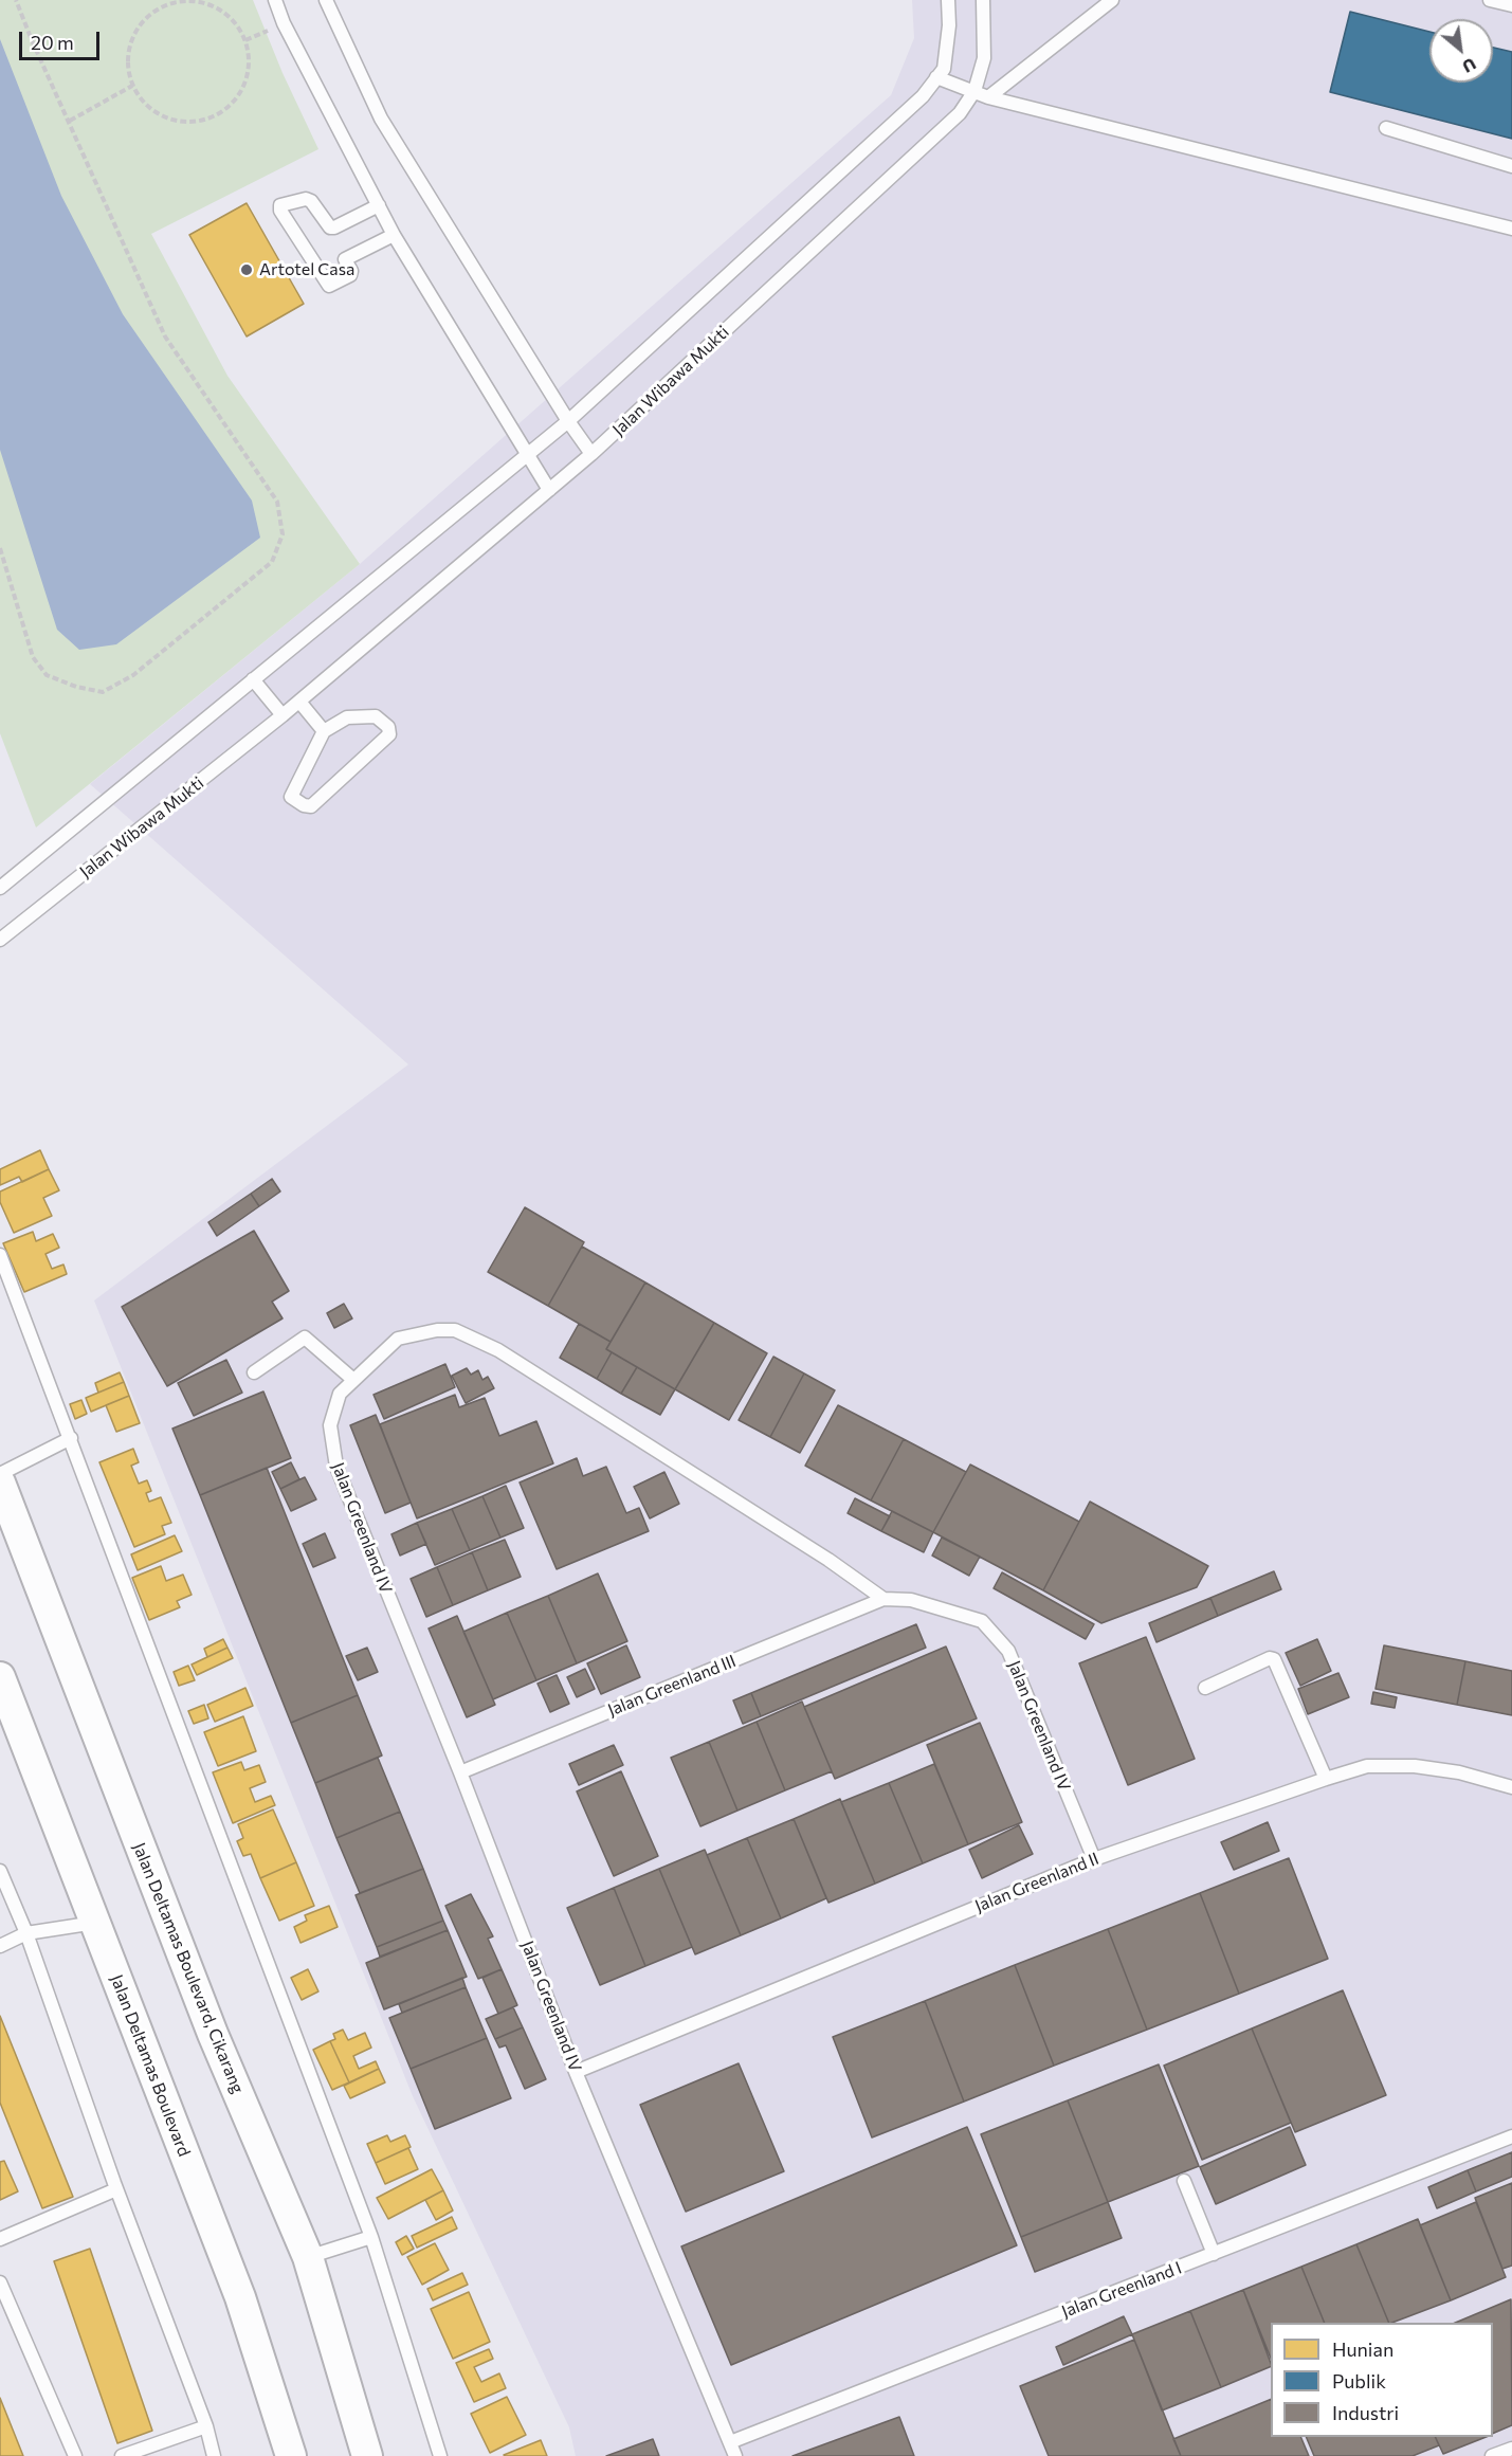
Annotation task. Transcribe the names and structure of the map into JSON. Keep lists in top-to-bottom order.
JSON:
{
  "streets": {
    "street": ["Jalan Deltamas Boulevard, Cikarang", "Jalan Deltamas Boulevard"],
    "lane": [
      "Jalan Wibawa Mukti",
      "Jalan Greenland IV",
      "Jalan Greenland III",
      "Jalan Greenland II",
      "Jalan Greenland I"
    ]
  },
  "crossings": [
    ["Jalan Greenland IV", "Jalan Greenland III"],
    ["Jalan Greenland IV", "Jalan Greenland II"],
    ["Jalan Greenland IV", "Jalan Greenland I"]
  ],
  "places": ["Artotel Casa"],
  "legend": ["Hunian", "Publik", "Industri"],
  "scale_bar": "20 m",
  "north": "bottom right"
}
